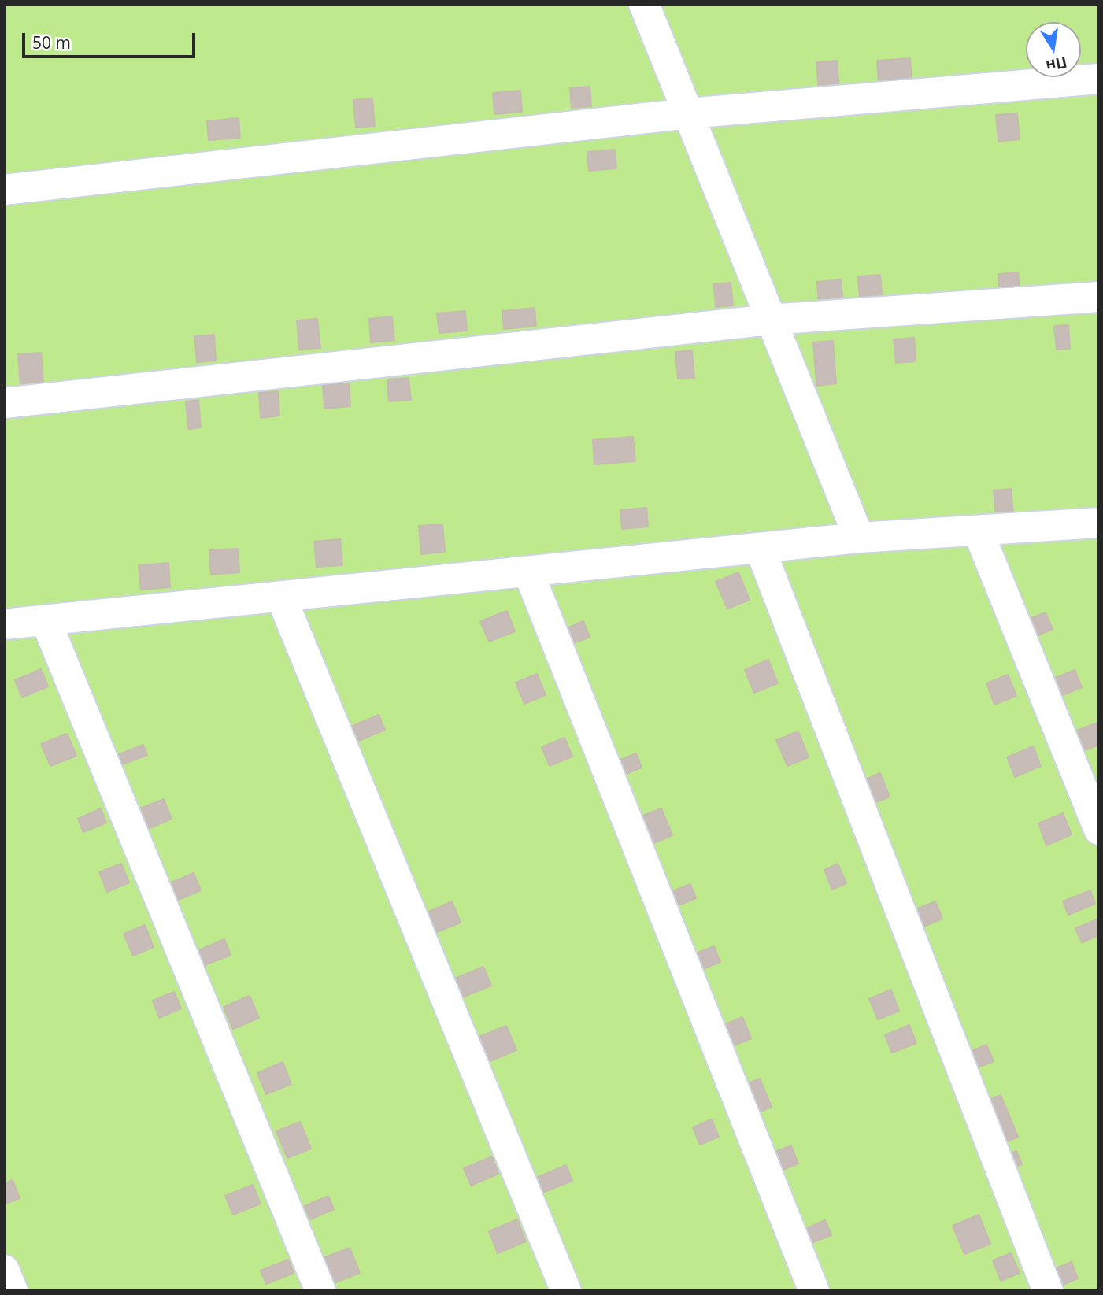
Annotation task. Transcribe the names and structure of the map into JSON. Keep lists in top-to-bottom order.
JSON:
{
  "scale_bar": "50 m",
  "north": "bottom"
}
